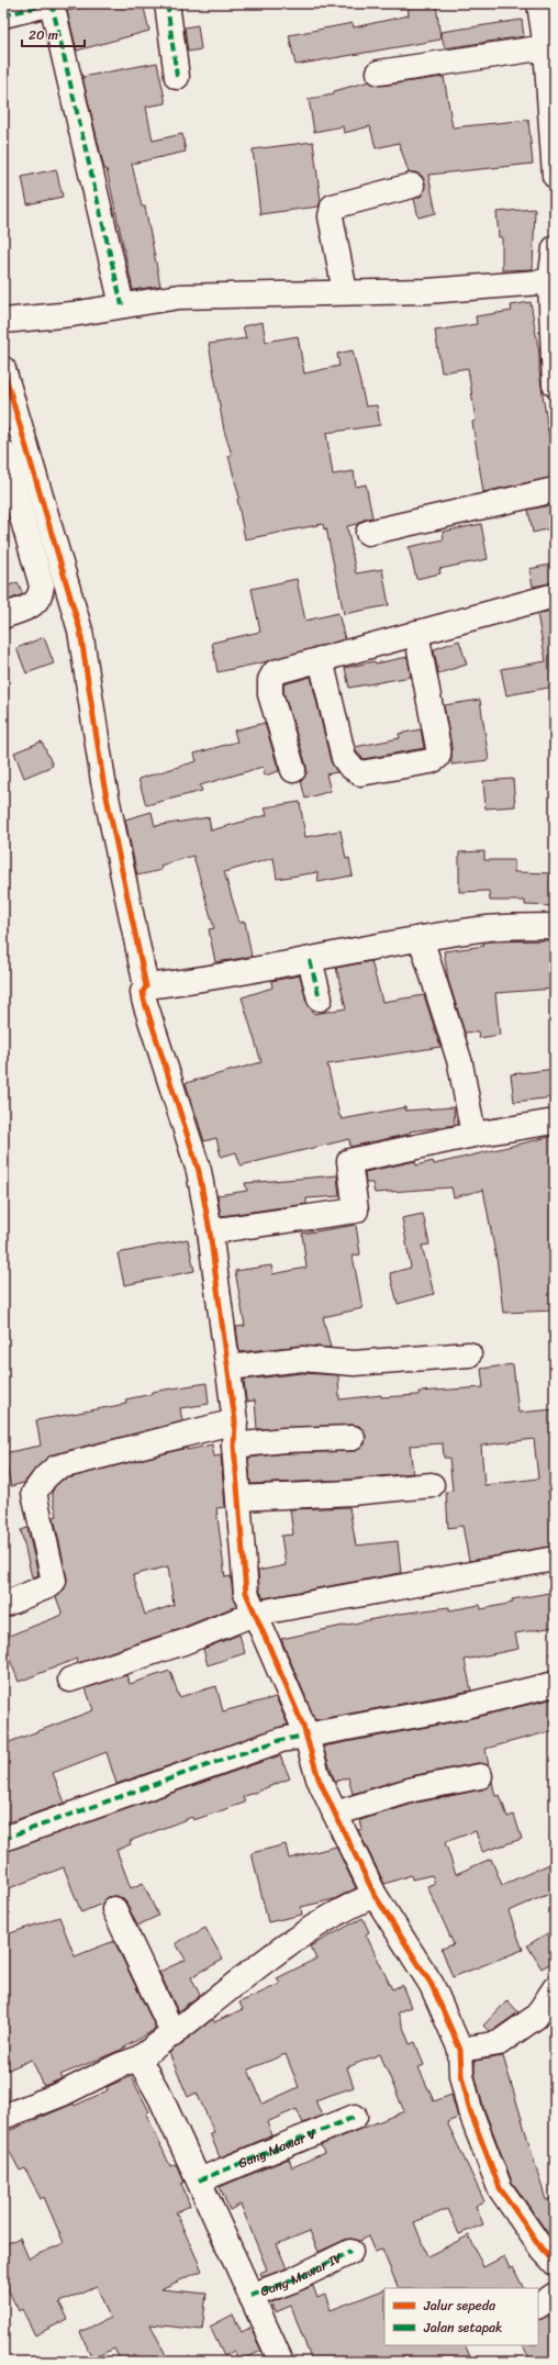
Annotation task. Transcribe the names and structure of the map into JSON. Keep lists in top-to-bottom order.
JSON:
{
  "streets": {
    "street": ["Gang Mawar V", "Gang Mawar IV"]
  },
  "legend": ["Jalur sepeda", "Jalan setapak"],
  "scale_bar": "20 m"
}
